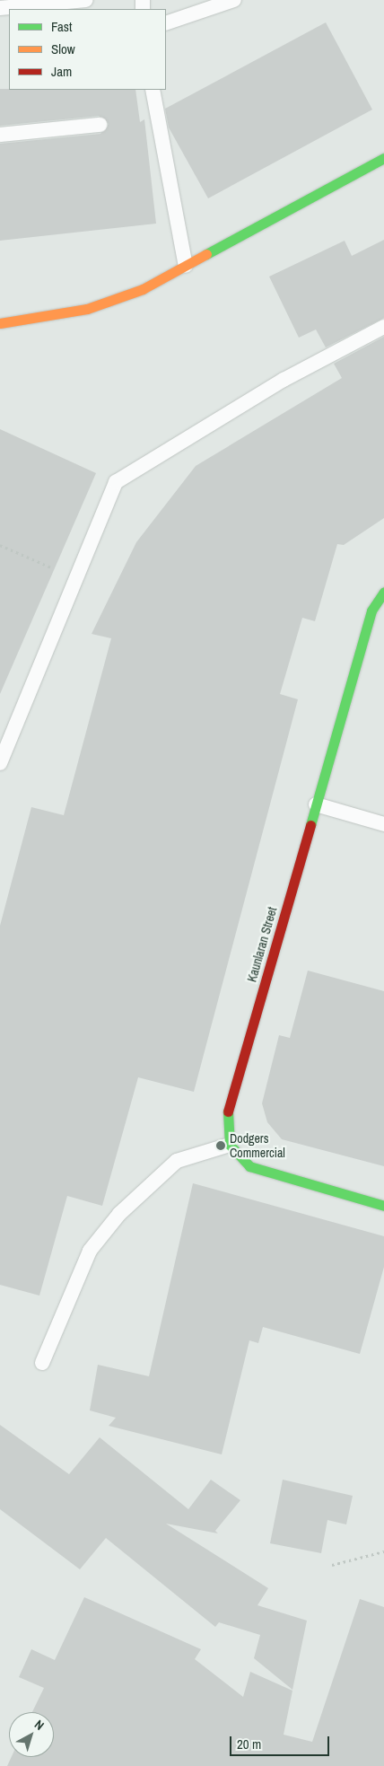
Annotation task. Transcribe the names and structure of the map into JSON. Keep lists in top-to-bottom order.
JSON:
{
  "streets": {
    "street": ["Kaunlaran Street"]
  },
  "places": ["Dodgers Commercial"],
  "legend": ["Fast", "Slow", "Jam"],
  "scale_bar": "20 m",
  "north": "top right"
}
